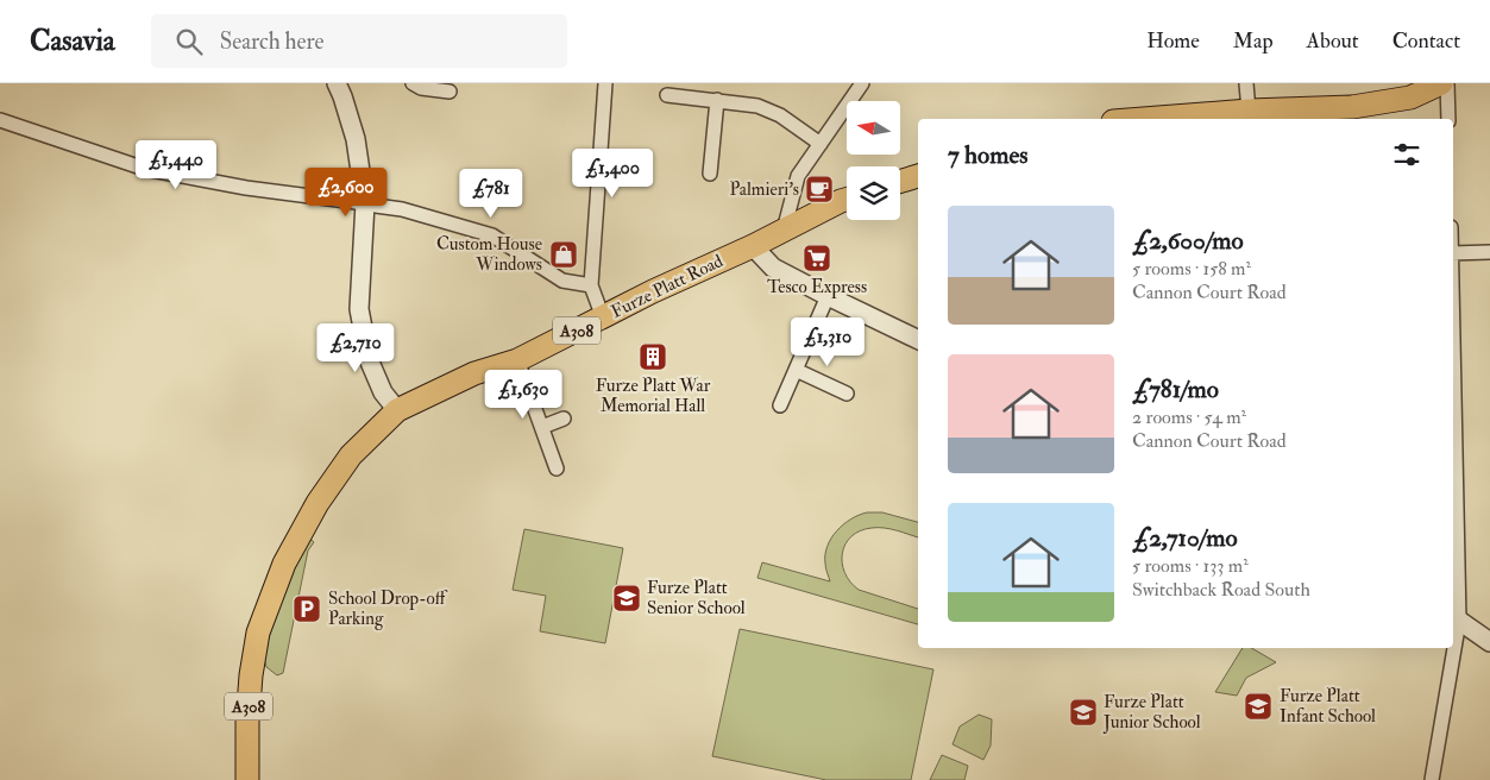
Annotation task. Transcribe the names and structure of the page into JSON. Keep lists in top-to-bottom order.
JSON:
{
  "streets": {
    "main road": ["Furze Platt Road", "A308"]
  },
  "places": {
    "cafe": ["Palmieri's"],
    "shop": ["Custom House Windows"],
    "supermarket": ["Tesco Express"],
    "building": ["Furze Platt War Memorial Hall"],
    "school or university": ["Furze Platt Senior School", "Furze Platt Infant School", "Furze Platt Junior School"],
    "parking": ["School Drop-off Parking"]
  },
  "north": "left",
  "page": {
    "header": "Casavia",
    "search": "Search here",
    "nav": [
      "Home",
      "Map",
      "About",
      "Contact"
    ],
    "heading": "7 homes",
    "price": [
      "£1,440",
      "£1,400",
      "£2,600",
      "£781",
      "£1,310",
      "£2,710",
      "£1,630"
    ],
    "list": [
      {
        "name": "£2,600/mo",
        "note": "5 rooms · 158 m² · Cannon Court Road"
      },
      {
        "name": "£781/mo",
        "note": "2 rooms · 54 m² · Cannon Court Road"
      },
      {
        "name": "£2,710/mo",
        "note": "5 rooms · 133 m² · Switchback Road South"
      }
    ]
  }
}
